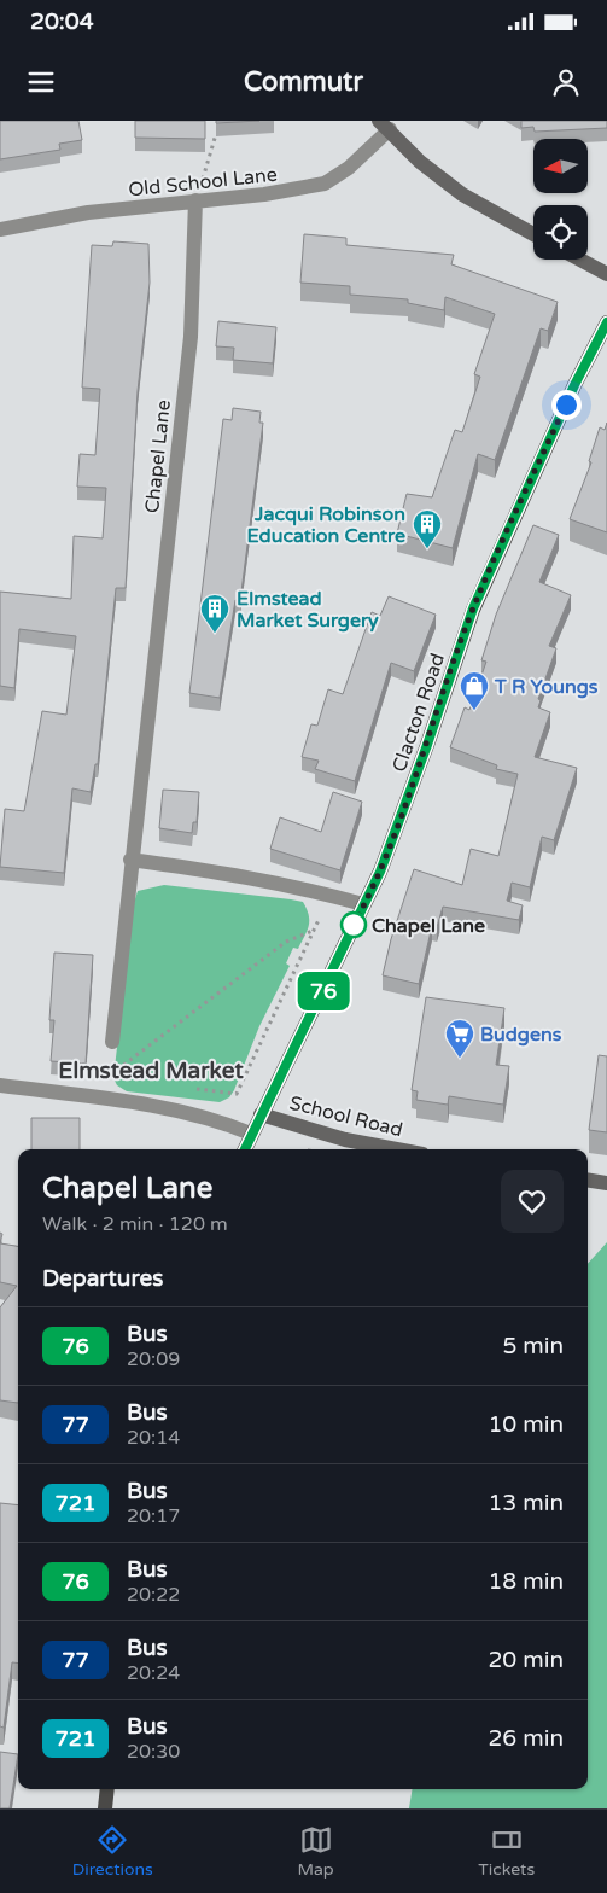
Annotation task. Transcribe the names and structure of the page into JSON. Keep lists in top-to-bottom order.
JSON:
{
  "streets": {
    "main road": ["Clacton Road"],
    "street": ["Old School Lane", "Chapel Lane", "School Road"]
  },
  "crossings": [
    ["Old School Lane", "Chapel Lane"],
    ["Clacton Road", "School Road"]
  ],
  "districts": ["Elmstead Market"],
  "places": {
    "building": ["Jacqui Robinson Education Centre", "Elmstead Market Surgery"],
    "shop": ["T R Youngs"],
    "other": ["Chapel Lane"],
    "supermarket": ["Budgens"]
  },
  "lines": ["bus line 76"],
  "north": "left",
  "page": {
    "status": "20:04",
    "header": "Commutr",
    "on_map": "76",
    "heading": [
      ["Chapel Lane", "Walk · 2 min · 120 m"],
      "Departures"
    ],
    "list": [
      {
        "mark": "76",
        "name": "Bus",
        "note": "20:09",
        "value": "5 min"
      },
      {
        "mark": "77",
        "name": "Bus",
        "note": "20:14",
        "value": "10 min"
      },
      {
        "mark": "721",
        "name": "Bus",
        "note": "20:17",
        "value": "13 min"
      },
      {
        "mark": "76",
        "name": "Bus",
        "note": "20:22",
        "value": "18 min"
      },
      {
        "mark": "77",
        "name": "Bus",
        "note": "20:24",
        "value": "20 min"
      },
      {
        "mark": "721",
        "name": "Bus",
        "note": "20:30",
        "value": "26 min"
      }
    ],
    "tabs": ["Directions", "Map", "Tickets"]
  }
}
